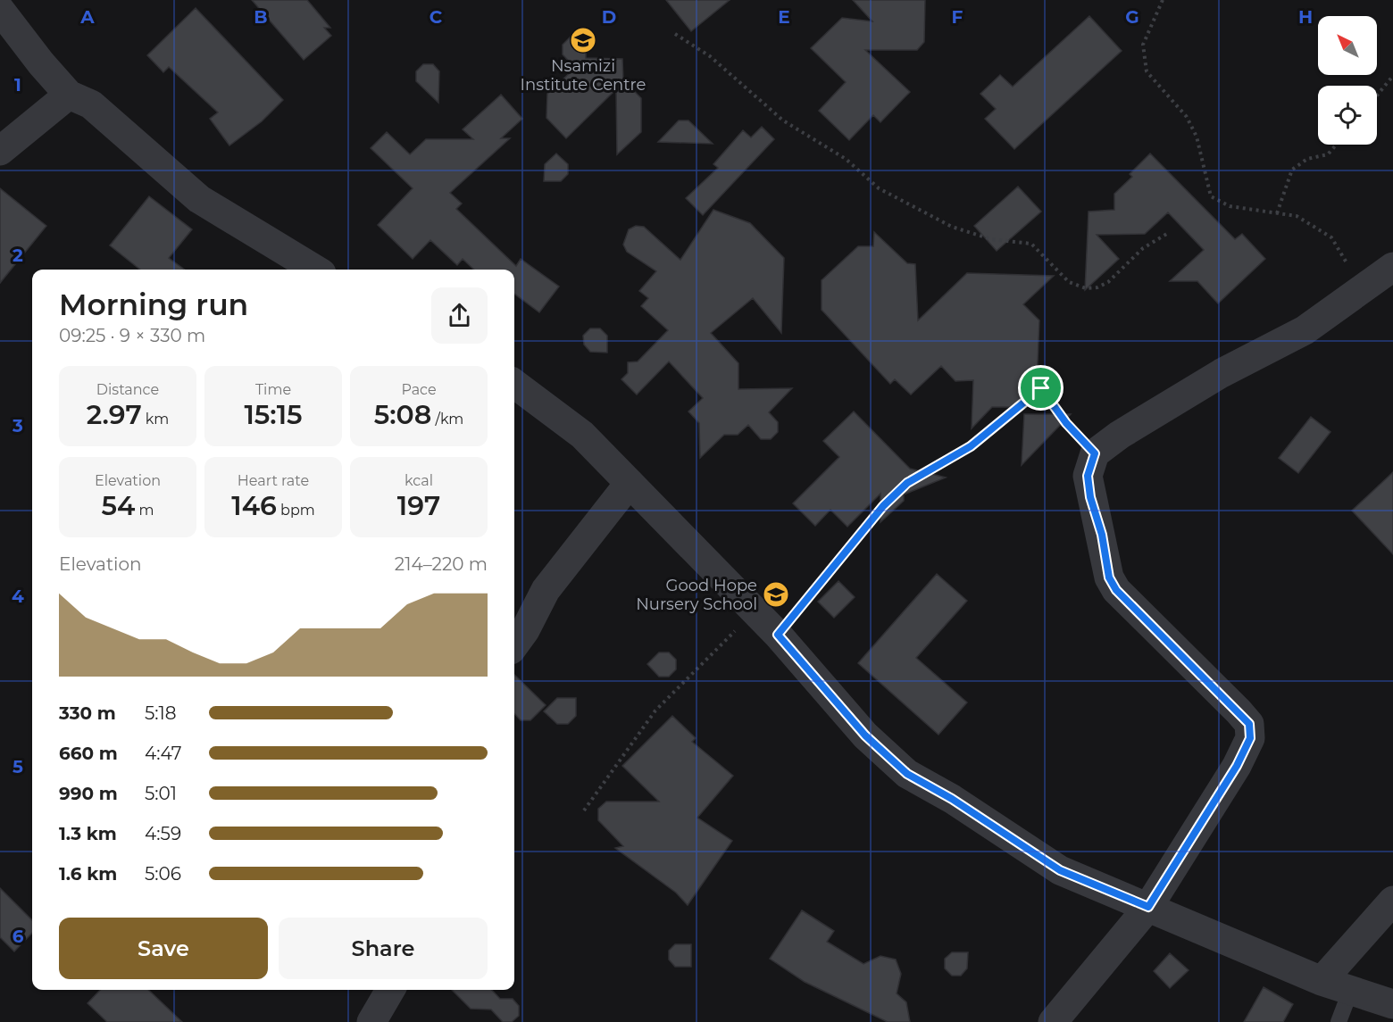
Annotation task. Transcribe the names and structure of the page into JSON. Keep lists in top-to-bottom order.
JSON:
{
  "places": {
    "school or university": ["Nsamizi Institute Centre", "Good Hope Nursery School"]
  },
  "north": "top left",
  "page": {
    "heading": ["Morning run", "09:25 · 9 × 330 m"],
    "stats": [
      ["Distance", "2.97 km"],
      ["Time", "15:15"],
      ["Pace", "5:08 /km"],
      ["Elevation", "54 m"],
      ["Heart rate", "146 bpm"],
      ["kcal", "197"]
    ],
    "chart": ["Elevation", "214–220 m"],
    "list": [
      {
        "name": "330 m",
        "note": "5:18"
      },
      {
        "name": "660 m",
        "note": "4:47"
      },
      {
        "name": "990 m",
        "note": "5:01"
      },
      {
        "name": "1.3 km",
        "note": "4:59"
      },
      {
        "name": "1.6 km",
        "note": "5:06"
      }
    ],
    "buttons": ["Save", "Share"]
  },
  "grid": {
    "columns": [
      "A",
      "B",
      "C",
      "D",
      "E",
      "F",
      "G",
      "H"
    ],
    "rows": [
      "1",
      "2",
      "3",
      "4",
      "5",
      "6"
    ]
  }
}
